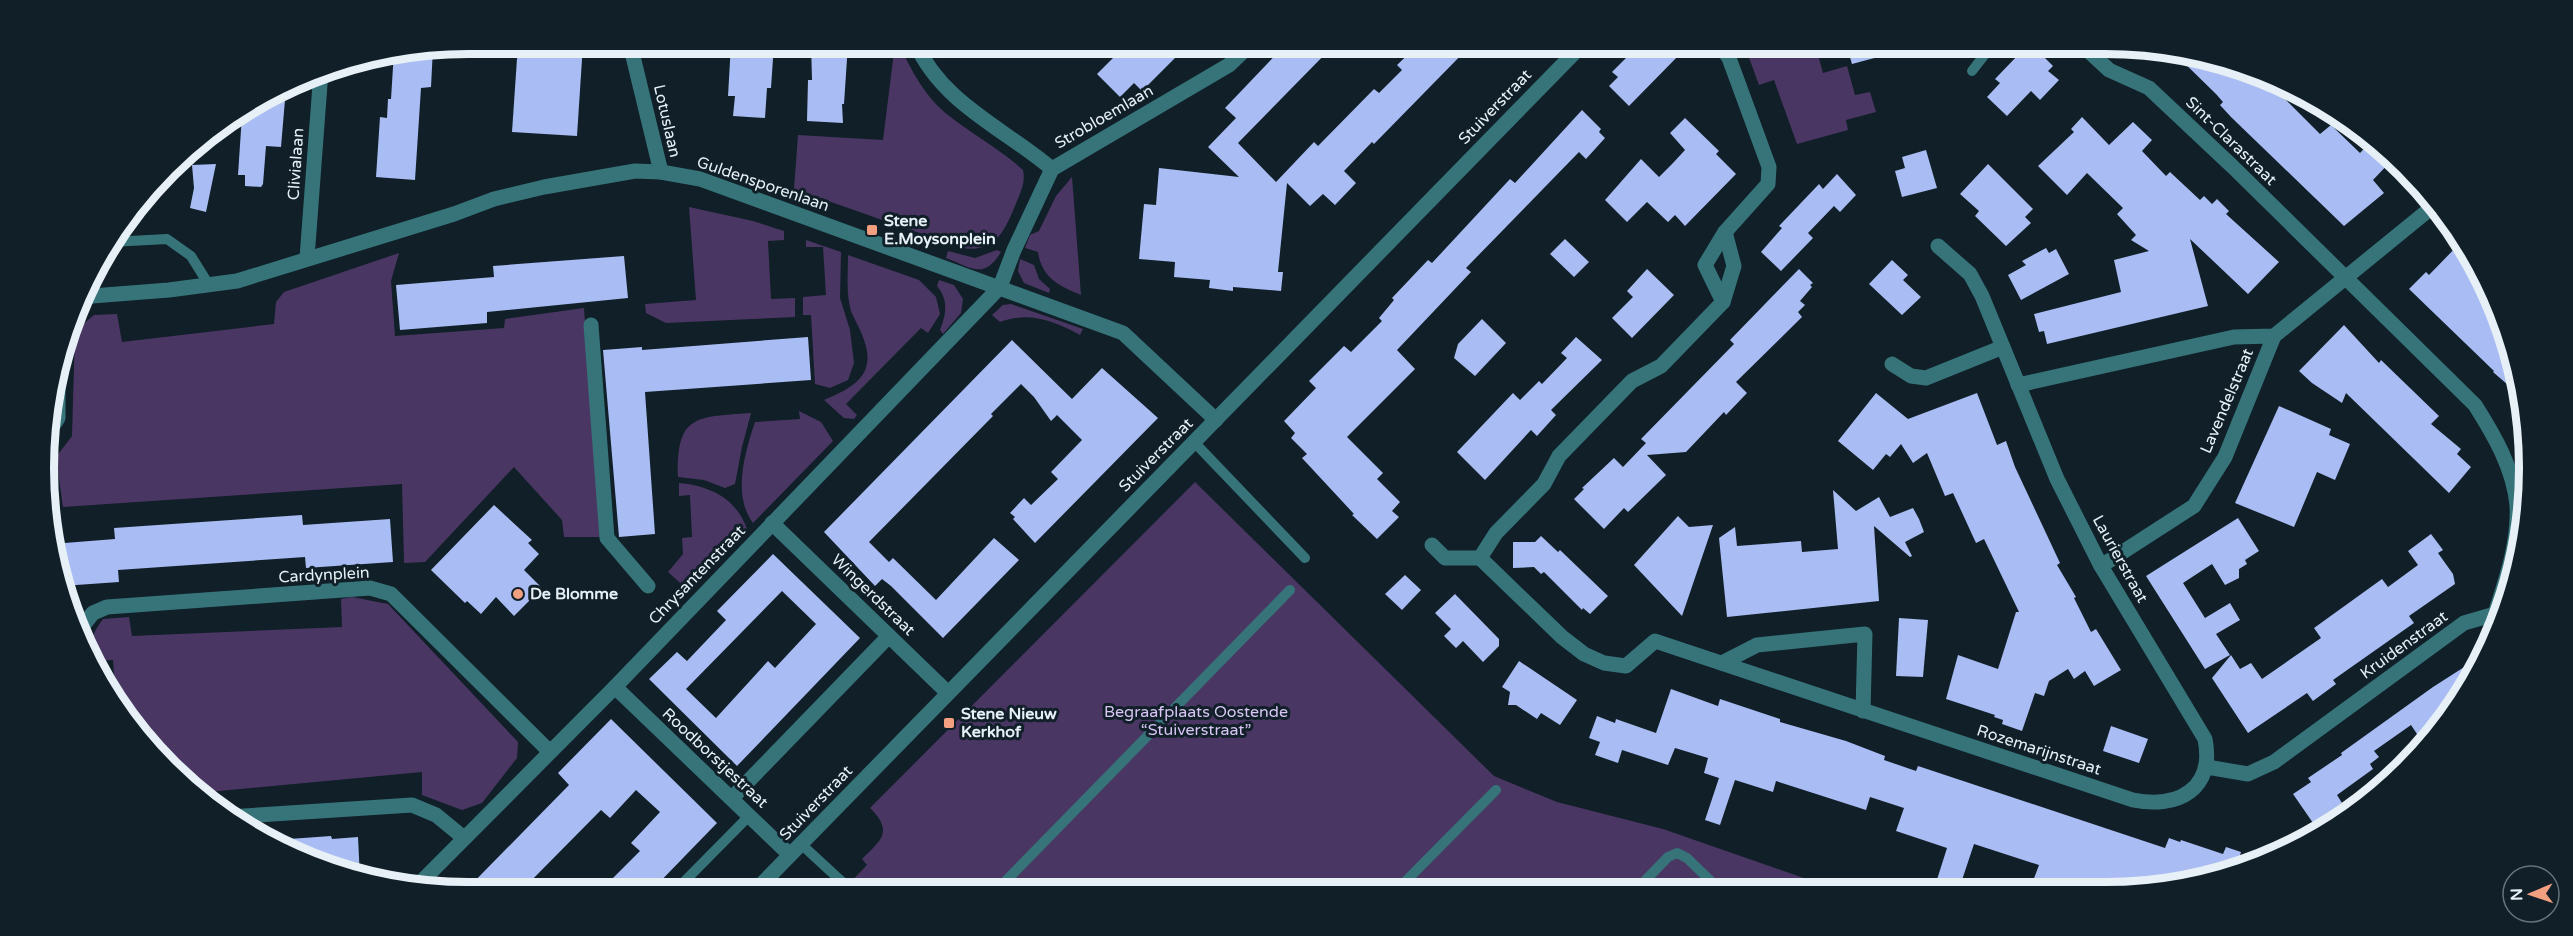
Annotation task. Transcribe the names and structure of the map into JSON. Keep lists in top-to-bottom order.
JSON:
{
  "streets": {
    "street": [
      "Stuiverstraat",
      "Strobloemlaan",
      "Lotuslaan",
      "Sint-Clarastraat",
      "Clivialaan",
      "Guldensporenlaan",
      "Lavendelstraat",
      "Laurierstraat",
      "Cardynplein",
      "Chrysantenstraat",
      "Wingerdstraat",
      "Kruidenstraat",
      "Rozemarijnstraat",
      "Roodborstjestraat"
    ]
  },
  "crossings": [
    ["Stuiverstraat", "Guldensporenlaan"],
    ["Stuiverstraat", "Wingerdstraat"],
    ["Stuiverstraat", "Roodborstjestraat"],
    ["Strobloemlaan", "Guldensporenlaan"],
    ["Strobloemlaan", "Chrysantenstraat"],
    ["Lotuslaan", "Guldensporenlaan"],
    ["Sint-Clarastraat", "Lavendelstraat"],
    ["Sint-Clarastraat", "Kruidenstraat"],
    ["Clivialaan", "Guldensporenlaan"],
    ["Guldensporenlaan", "Chrysantenstraat"],
    ["Lavendelstraat", "Laurierstraat"],
    ["Lavendelstraat", "Kruidenstraat"],
    ["Laurierstraat", "Kruidenstraat"],
    ["Laurierstraat", "Rozemarijnstraat"],
    ["Cardynplein", "Chrysantenstraat"],
    ["Chrysantenstraat", "Wingerdstraat"],
    ["Chrysantenstraat", "Roodborstjestraat"],
    ["Kruidenstraat", "Rozemarijnstraat"]
  ],
  "parks": ["Begraafplaats Oostende “Stuiverstraat”"],
  "places": {
    "transit": ["Stene E.Moysonplein", "Stene Nieuw Kerkhof"],
    "other": ["De Blomme"]
  },
  "north": "left"
}
